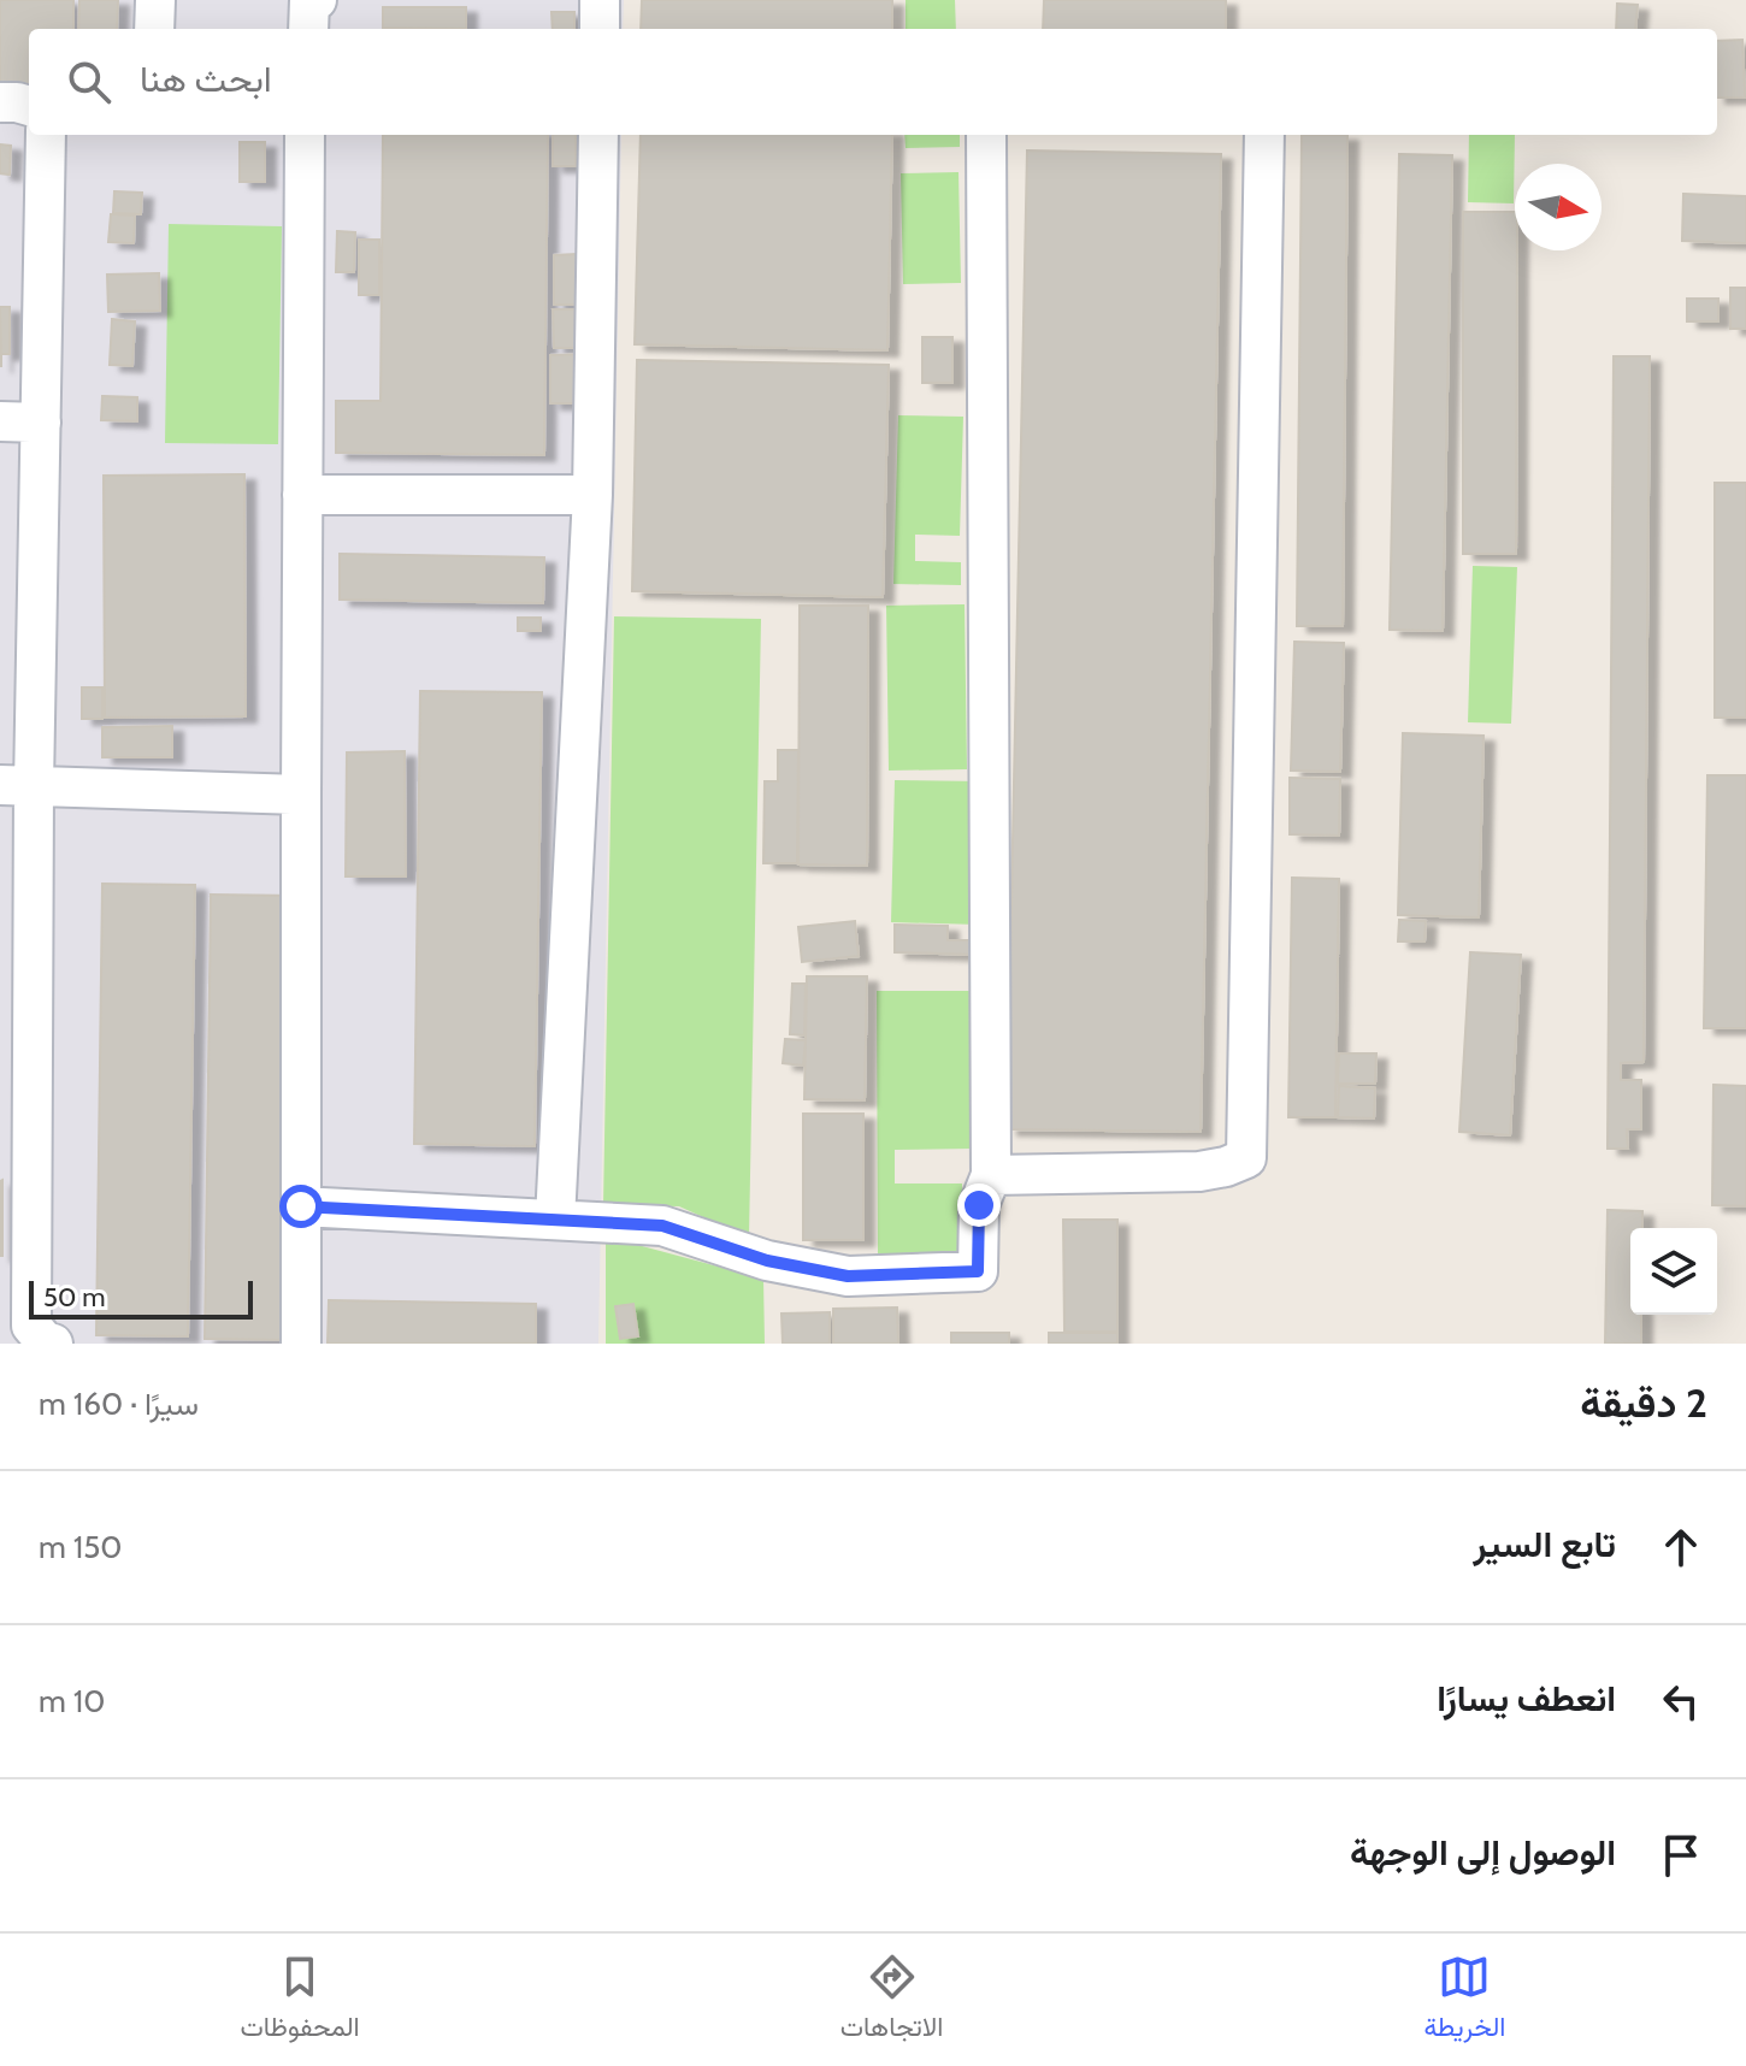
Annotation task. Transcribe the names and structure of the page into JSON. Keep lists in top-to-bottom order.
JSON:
{
  "scale_bar": "50 m",
  "north": "right",
  "page": {
    "search": "ابحث هنا",
    "scale": "50 m",
    "heading": ["2 دقيقة", "سيرًا · 160 m"],
    "list": [
      ["تابع السير", "150 m"],
      ["انعطف يسارًا", "10 m"],
      "الوصول إلى الوجهة"
    ],
    "nav": ["الخريطة", "الاتجاهات", "المحفوظات"]
  }
}
